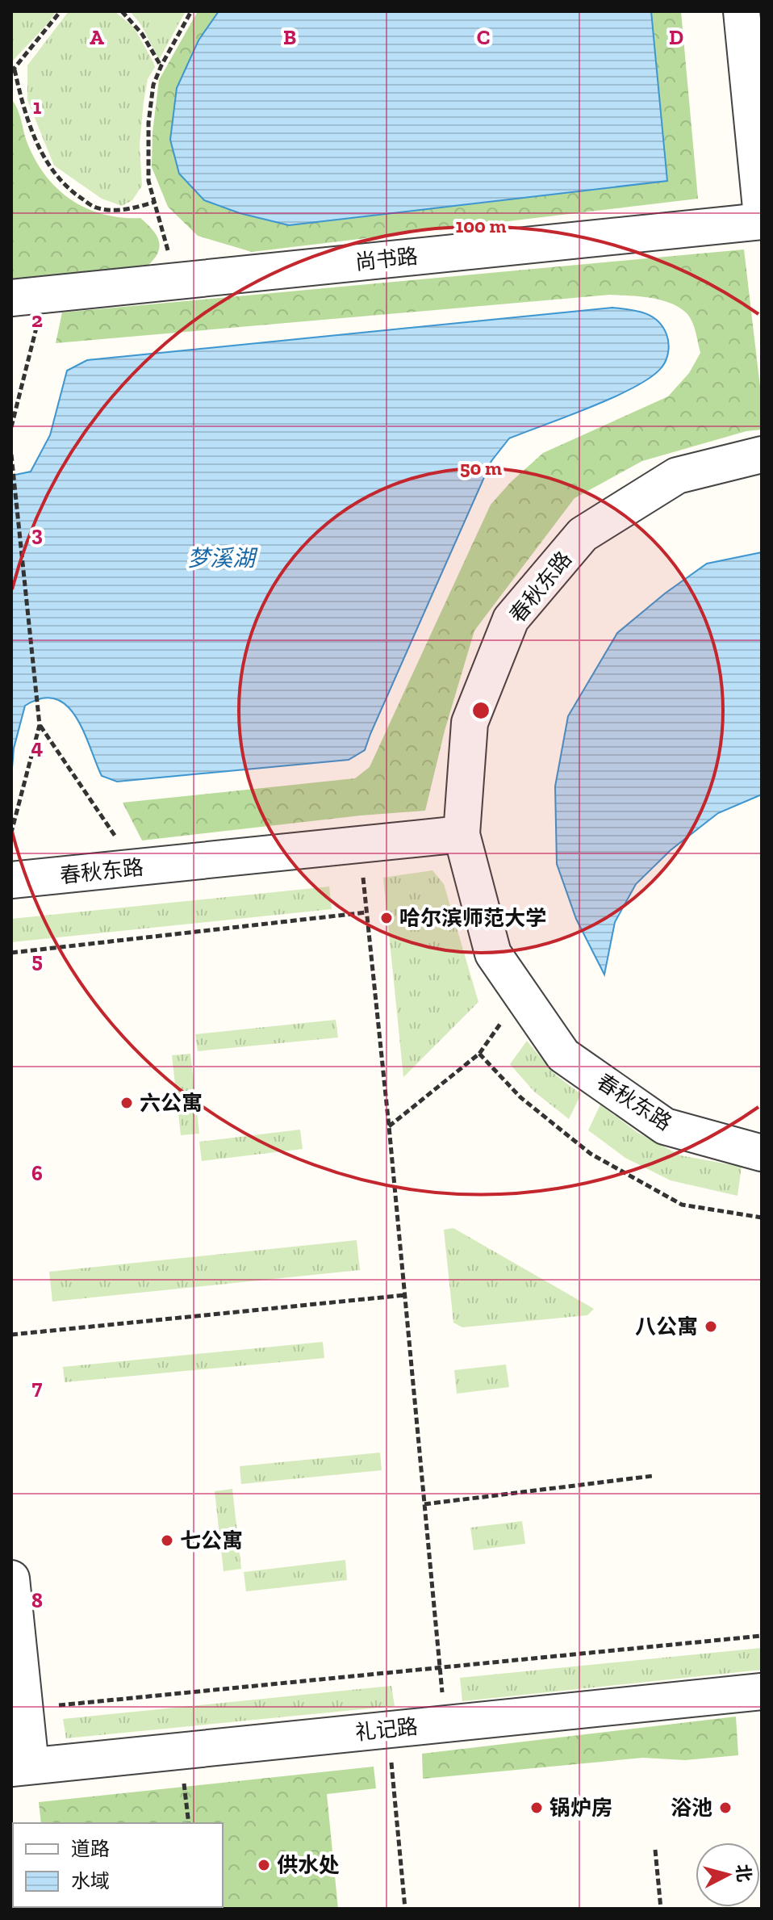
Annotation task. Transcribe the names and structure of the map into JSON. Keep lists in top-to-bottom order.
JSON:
{
  "streets": {
    "lane": ["尚书路", "春秋东路", "礼记路"]
  },
  "water": ["梦溪湖"],
  "places": [
    "哈尔滨师范大学",
    "六公寓",
    "八公寓",
    "七公寓",
    "锅炉房",
    "浴池",
    "供水处"
  ],
  "legend": ["道路", "水域"],
  "north": "right",
  "grid": {
    "columns": [
      "A",
      "B",
      "C",
      "D"
    ],
    "rows": [
      "1",
      "2",
      "3",
      "4",
      "5",
      "6",
      "7",
      "8"
    ]
  },
  "rings": ["100 m", "50 m"]
}
